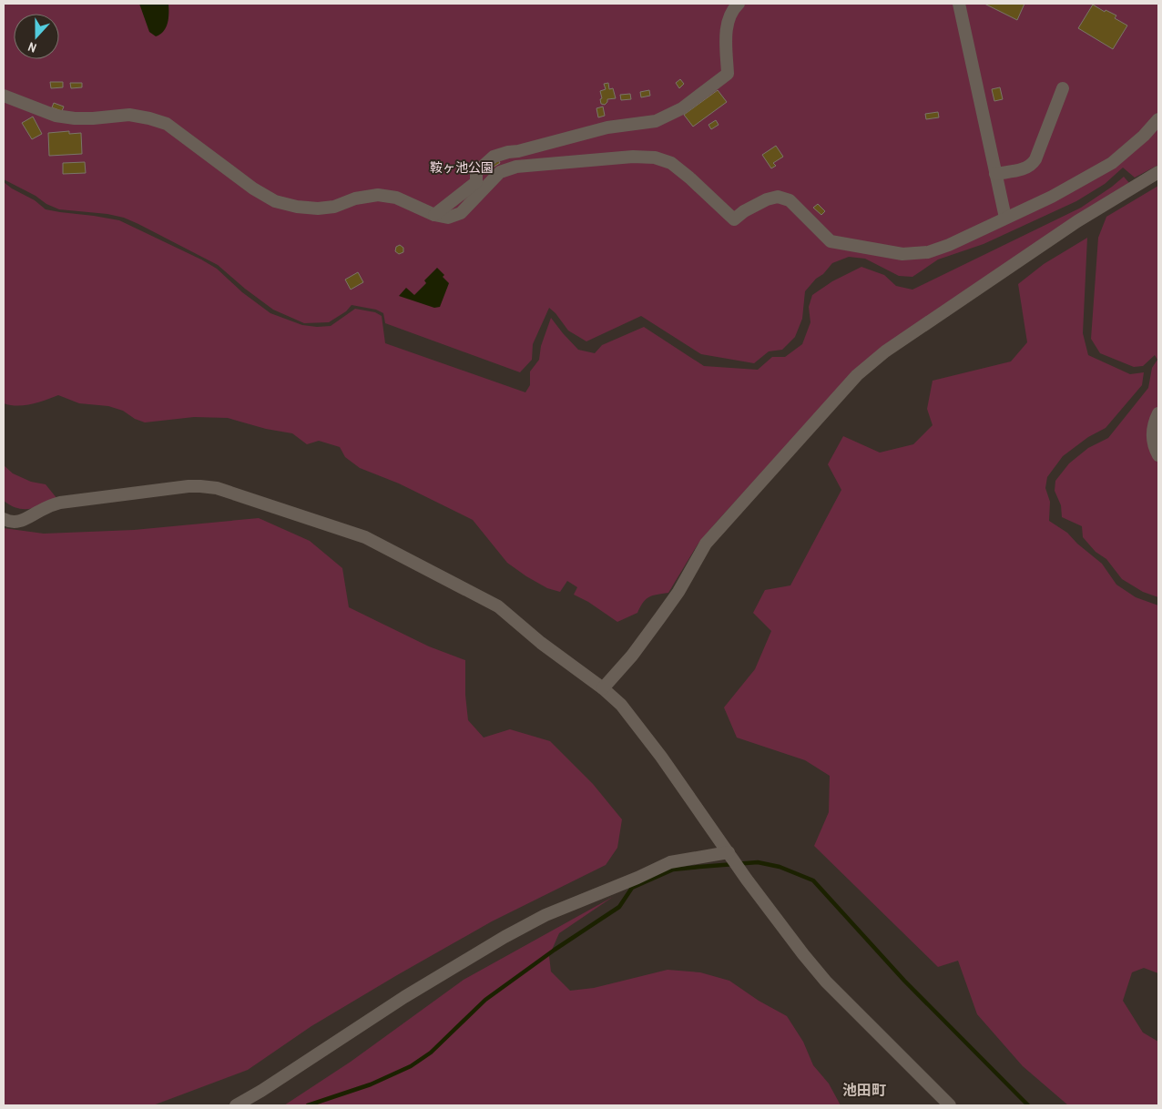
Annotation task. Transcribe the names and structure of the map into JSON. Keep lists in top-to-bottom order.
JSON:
{
  "districts": ["池田町"],
  "parks": ["鞍ヶ池公園"],
  "north": "bottom"
}
